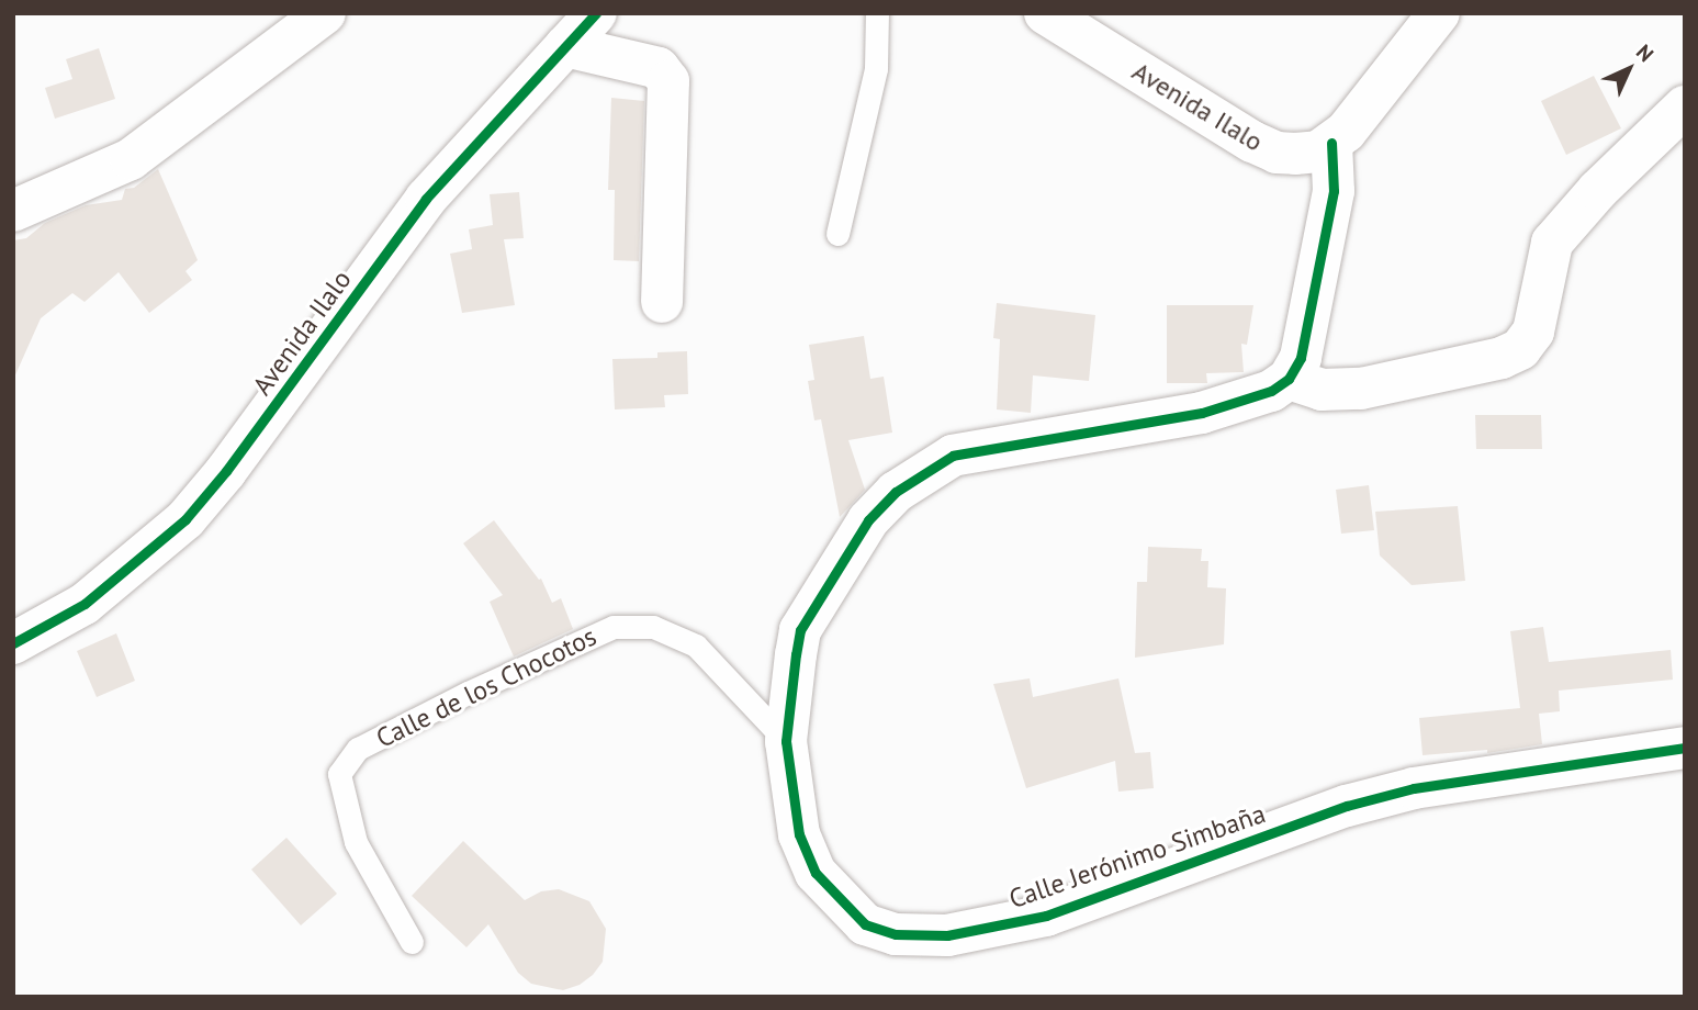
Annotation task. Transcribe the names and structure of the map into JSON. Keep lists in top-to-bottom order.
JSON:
{
  "streets": {
    "street": ["Avenida Ilalo", "Calle Jerónimo Simbaña"],
    "lane": ["Calle de los Chocotos"]
  },
  "crossings": [
    ["Calle de los Chocotos", "Calle Jerónimo Simbaña"]
  ],
  "north": "top right"
}
